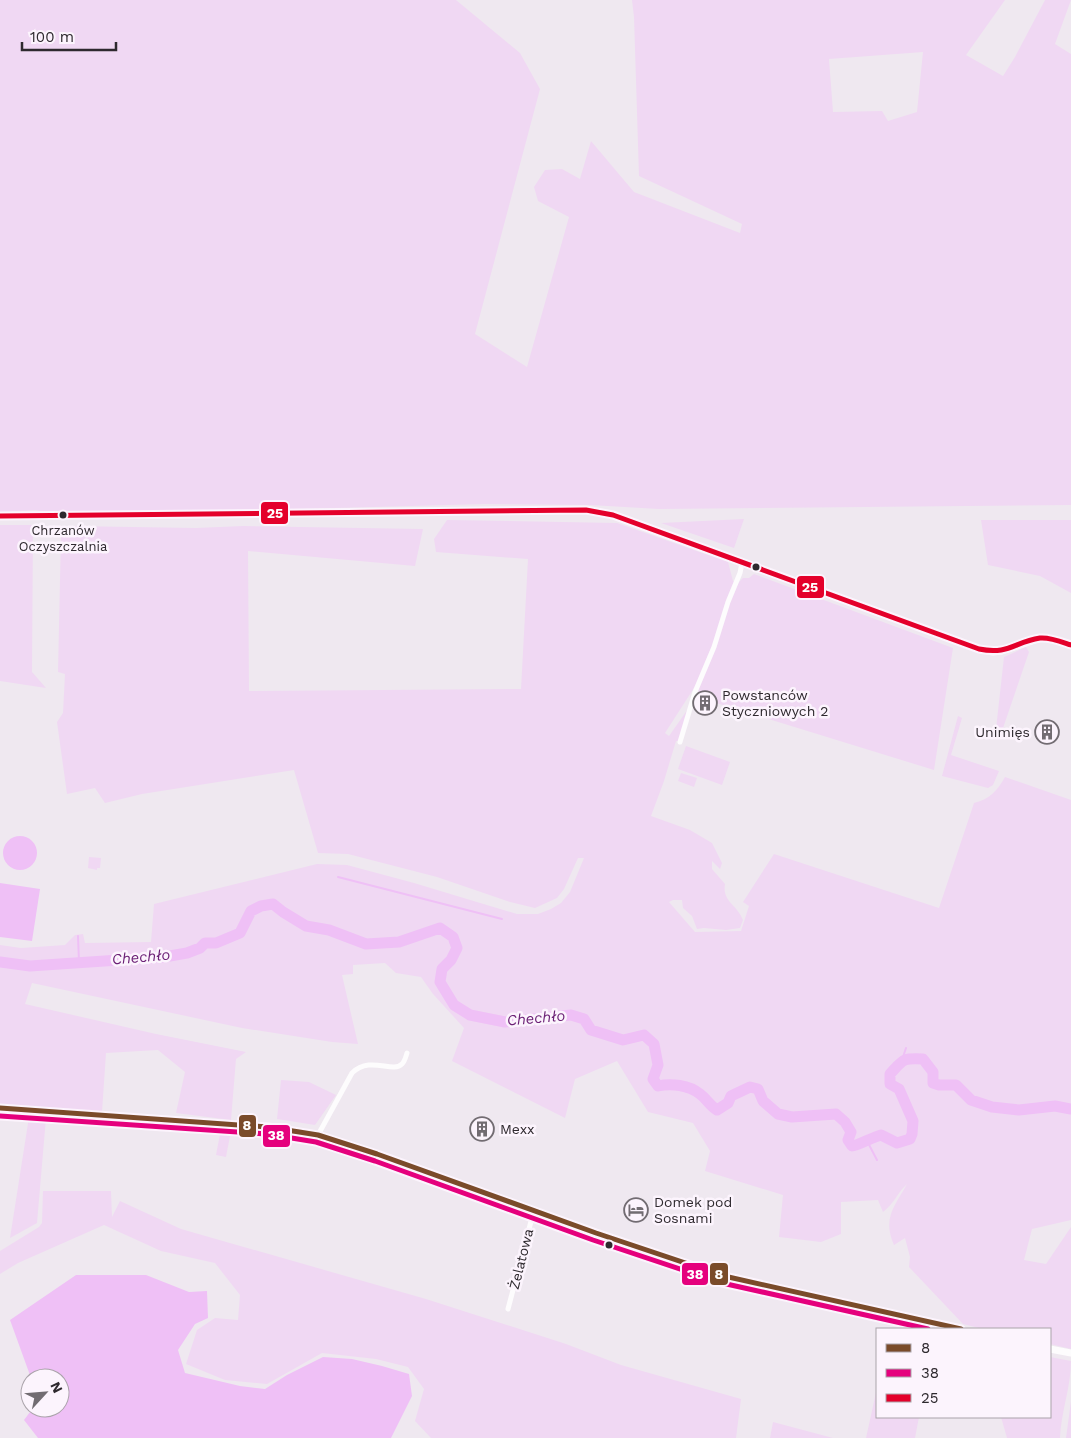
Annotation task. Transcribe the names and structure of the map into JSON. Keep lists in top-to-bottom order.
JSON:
{
  "streets": {
    "street": ["Żelatowa"]
  },
  "water": ["Chechło"],
  "places": {
    "other": ["Chrzanów Oczyszczalnia"],
    "building": ["Powstanców Styczniowych 2", "Unimięs", "Mexx"],
    "hotel": ["Domek pod Sosnami"]
  },
  "lines": ["transit line 25", "transit line 8", "transit line 38"],
  "legend": ["8", "38", "25"],
  "scale_bar": "100 m",
  "north": "top right"
}
